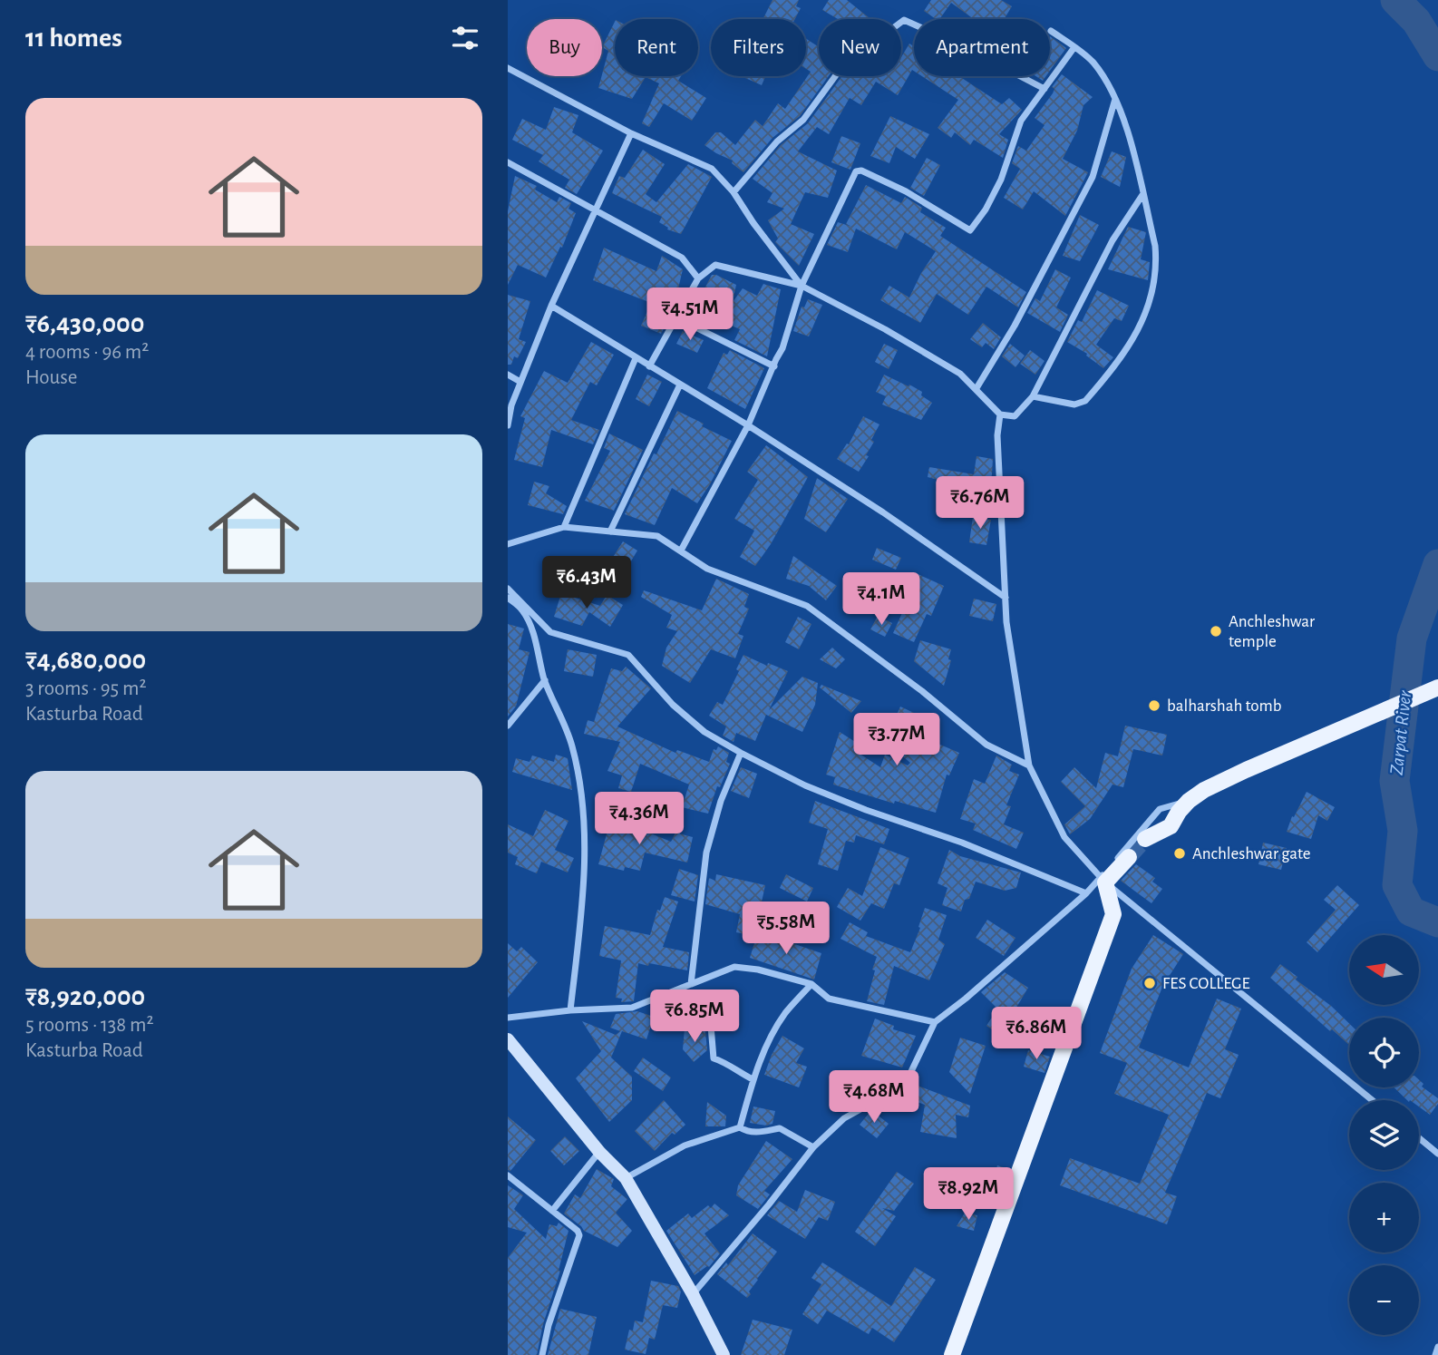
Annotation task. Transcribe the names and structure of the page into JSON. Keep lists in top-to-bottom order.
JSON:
{
  "water": ["Zarpat River"],
  "places": [
    "Anchleshwar temple",
    "balharshah tomb",
    "Anchleshwar gate",
    "FES COLLEGE"
  ],
  "north": "left",
  "page": {
    "heading": "11 homes",
    "chip": [
      "Buy",
      "Rent",
      "Filters",
      "New",
      "Apartment"
    ],
    "list": [
      {
        "name": "₹6,430,000",
        "note": "4 rooms · 96 m² · House"
      },
      {
        "name": "₹4,680,000",
        "note": "3 rooms · 95 m² · Kasturba Road"
      },
      {
        "name": "₹8,920,000",
        "note": "5 rooms · 138 m² · Kasturba Road"
      }
    ],
    "price": [
      "₹4.51M",
      "₹6.76M",
      "₹6.43M",
      "₹4.1M",
      "₹3.77M",
      "₹4.36M",
      "₹5.58M",
      "₹6.85M",
      "₹6.86M",
      "₹4.68M",
      "₹8.92M"
    ],
    "map_buttons": ["+", "−"]
  }
}
